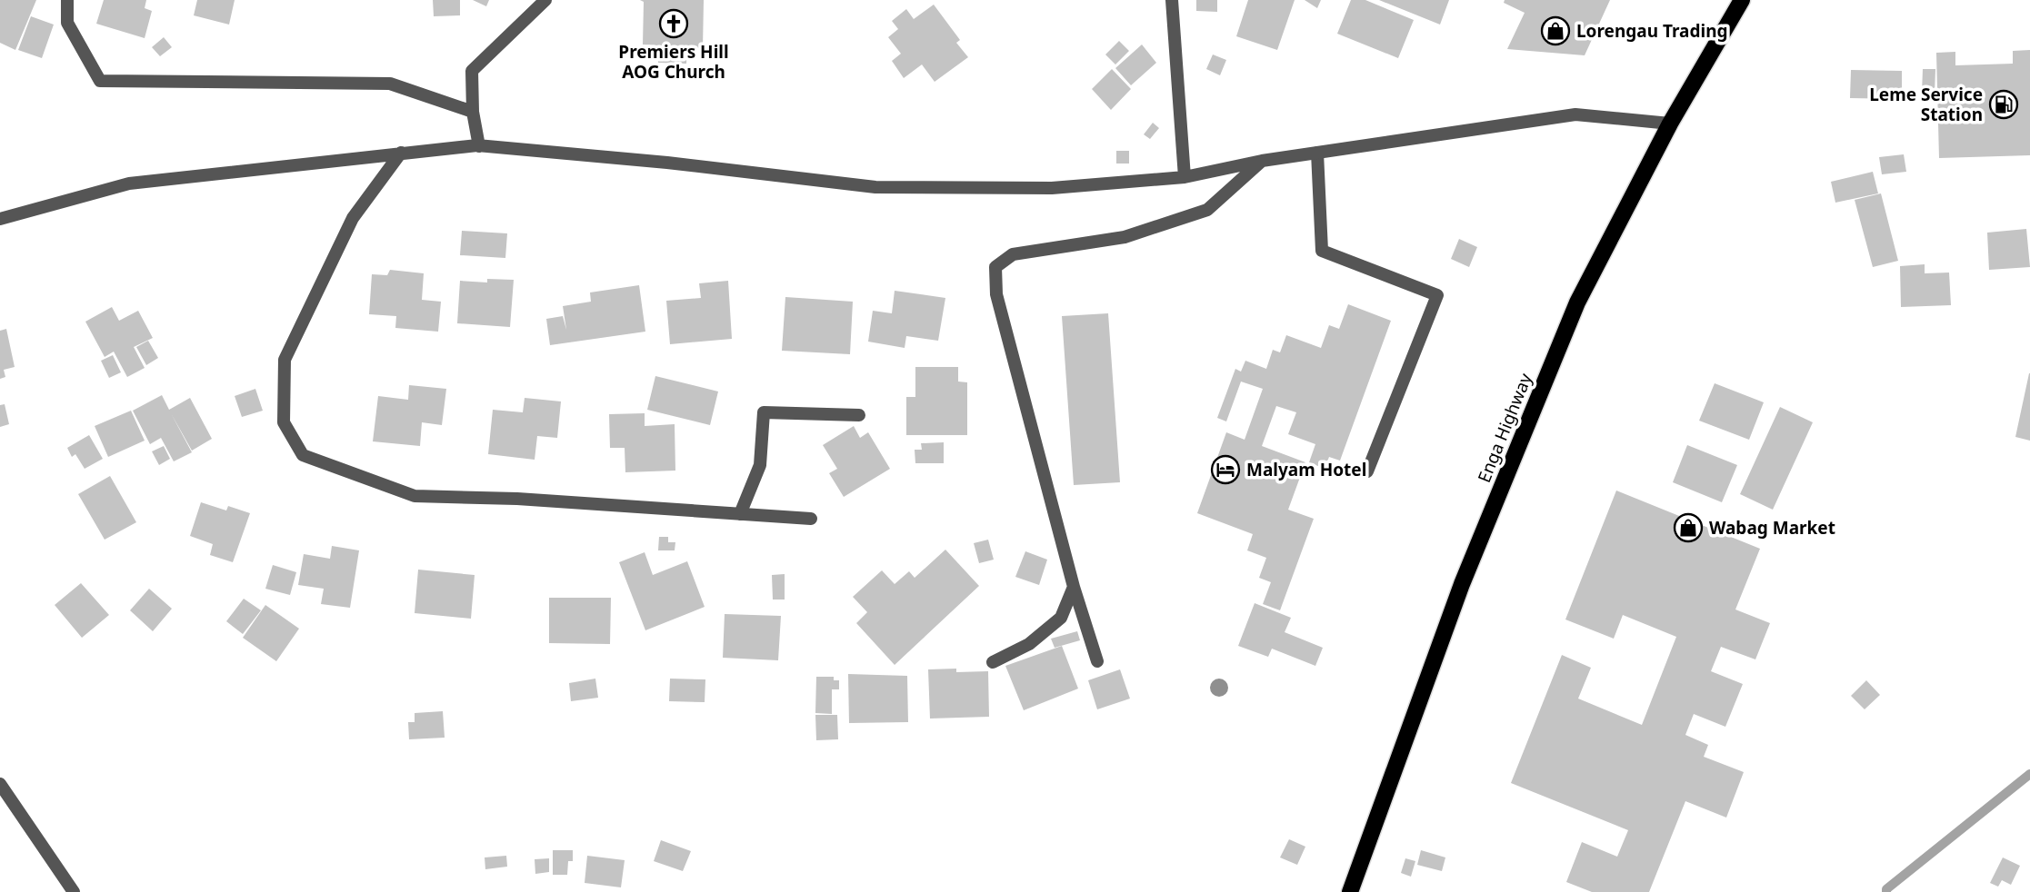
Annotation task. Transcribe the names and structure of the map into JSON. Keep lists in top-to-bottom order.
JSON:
{
  "streets": {
    "main road": ["Enga Highway"]
  },
  "places": {
    "church": ["Premiers Hill AOG Church"],
    "shop": ["Lorengau Trading", "Wabag Market"],
    "fuel station": ["Leme Service Station"],
    "hotel": ["Malyam Hotel"]
  }
}
